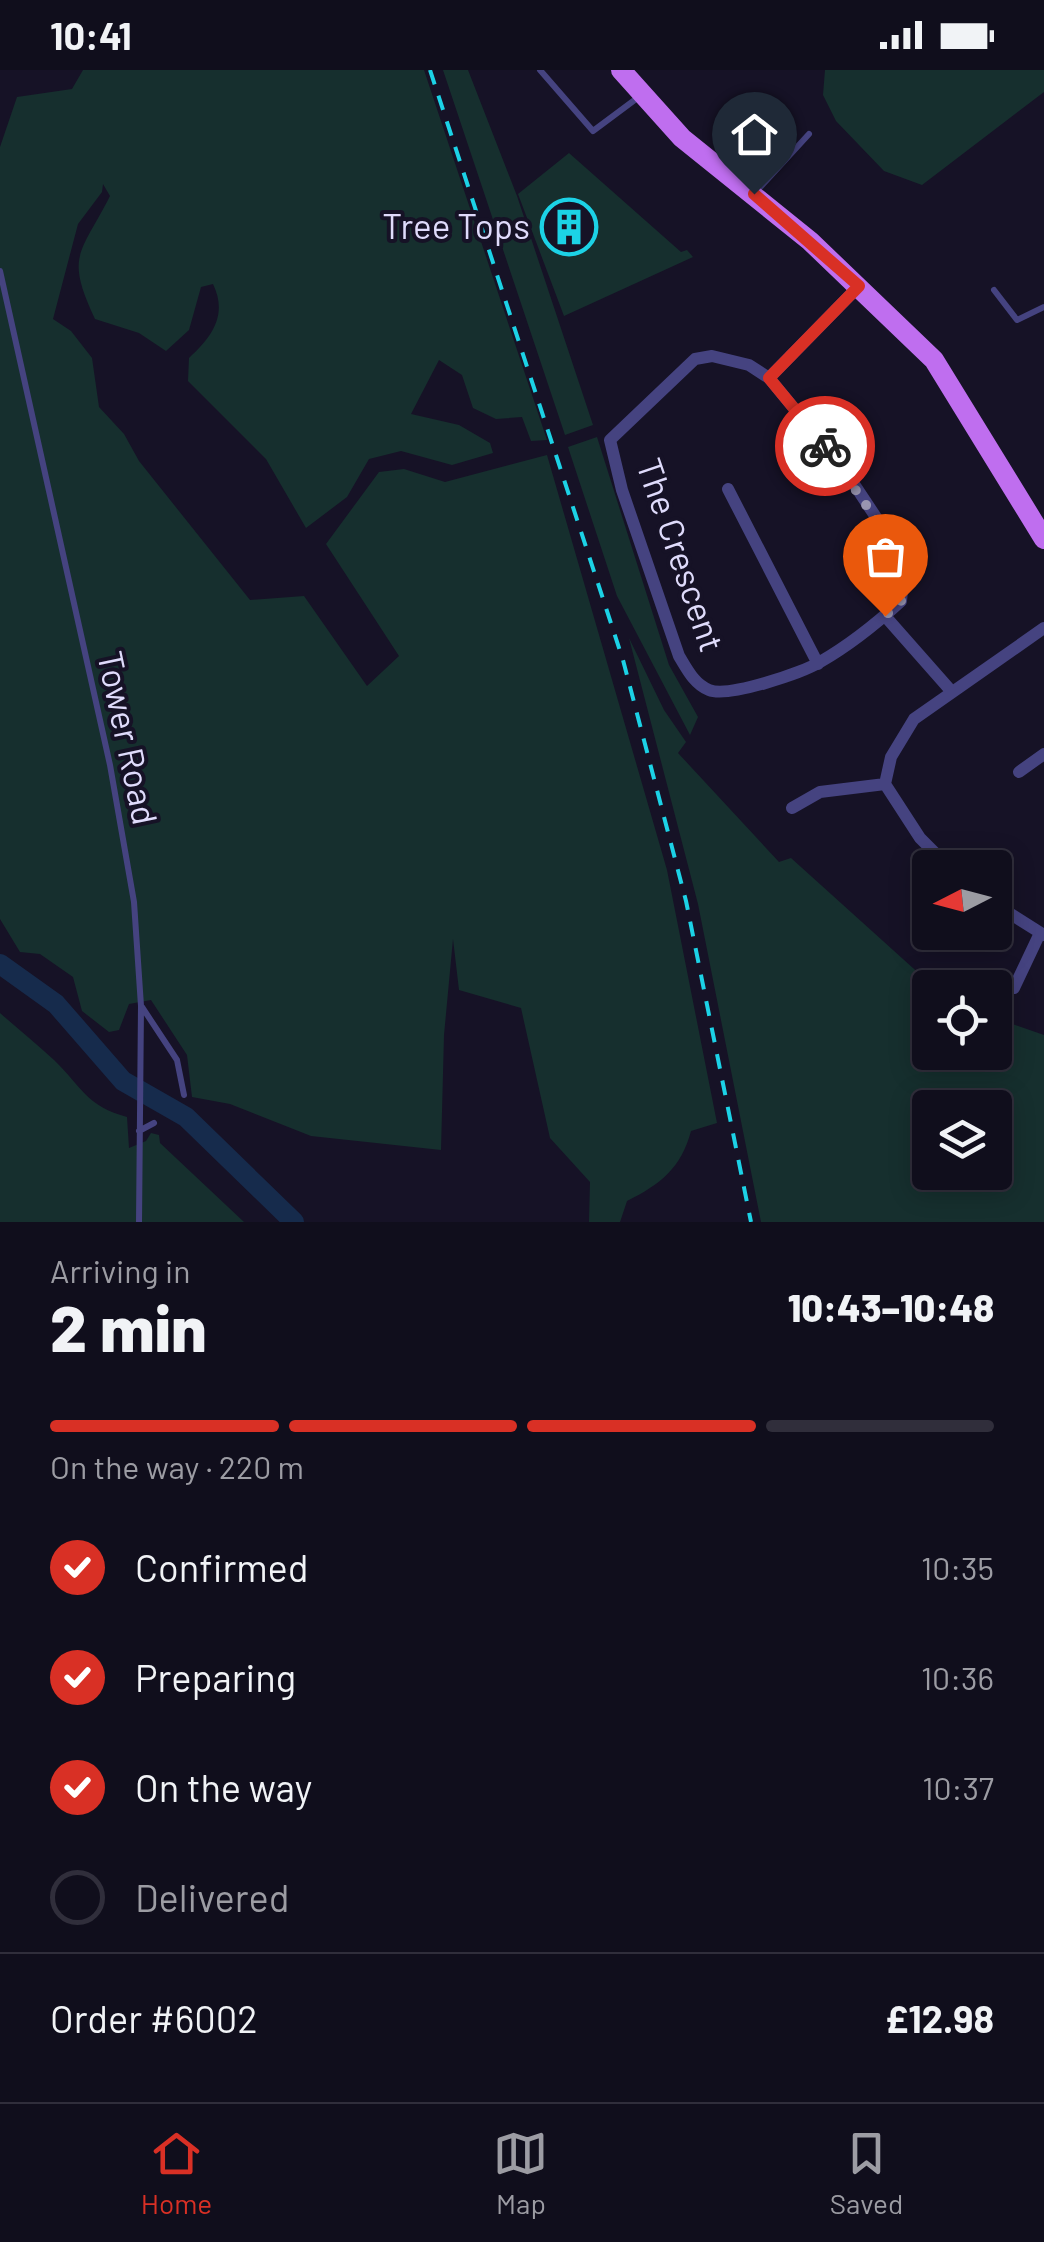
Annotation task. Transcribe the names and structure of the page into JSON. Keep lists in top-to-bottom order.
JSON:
{
  "streets": {
    "street": ["The Crescent"],
    "lane": ["Tower Road"]
  },
  "places": {
    "building": ["Tree Tops"]
  },
  "north": "left",
  "page": {
    "status": "10:41",
    "heading": ["2 min", "Arriving in", "10:43–10:48"],
    "panel": ["Order #6002", "£12.98"],
    "bar": "On the way · 220 m",
    "list": [
      ["Confirmed", "10:35"],
      ["Preparing", "10:36"],
      ["On the way", "10:37"],
      "Delivered"
    ],
    "tabs": ["Home", "Map", "Saved"]
  }
}
